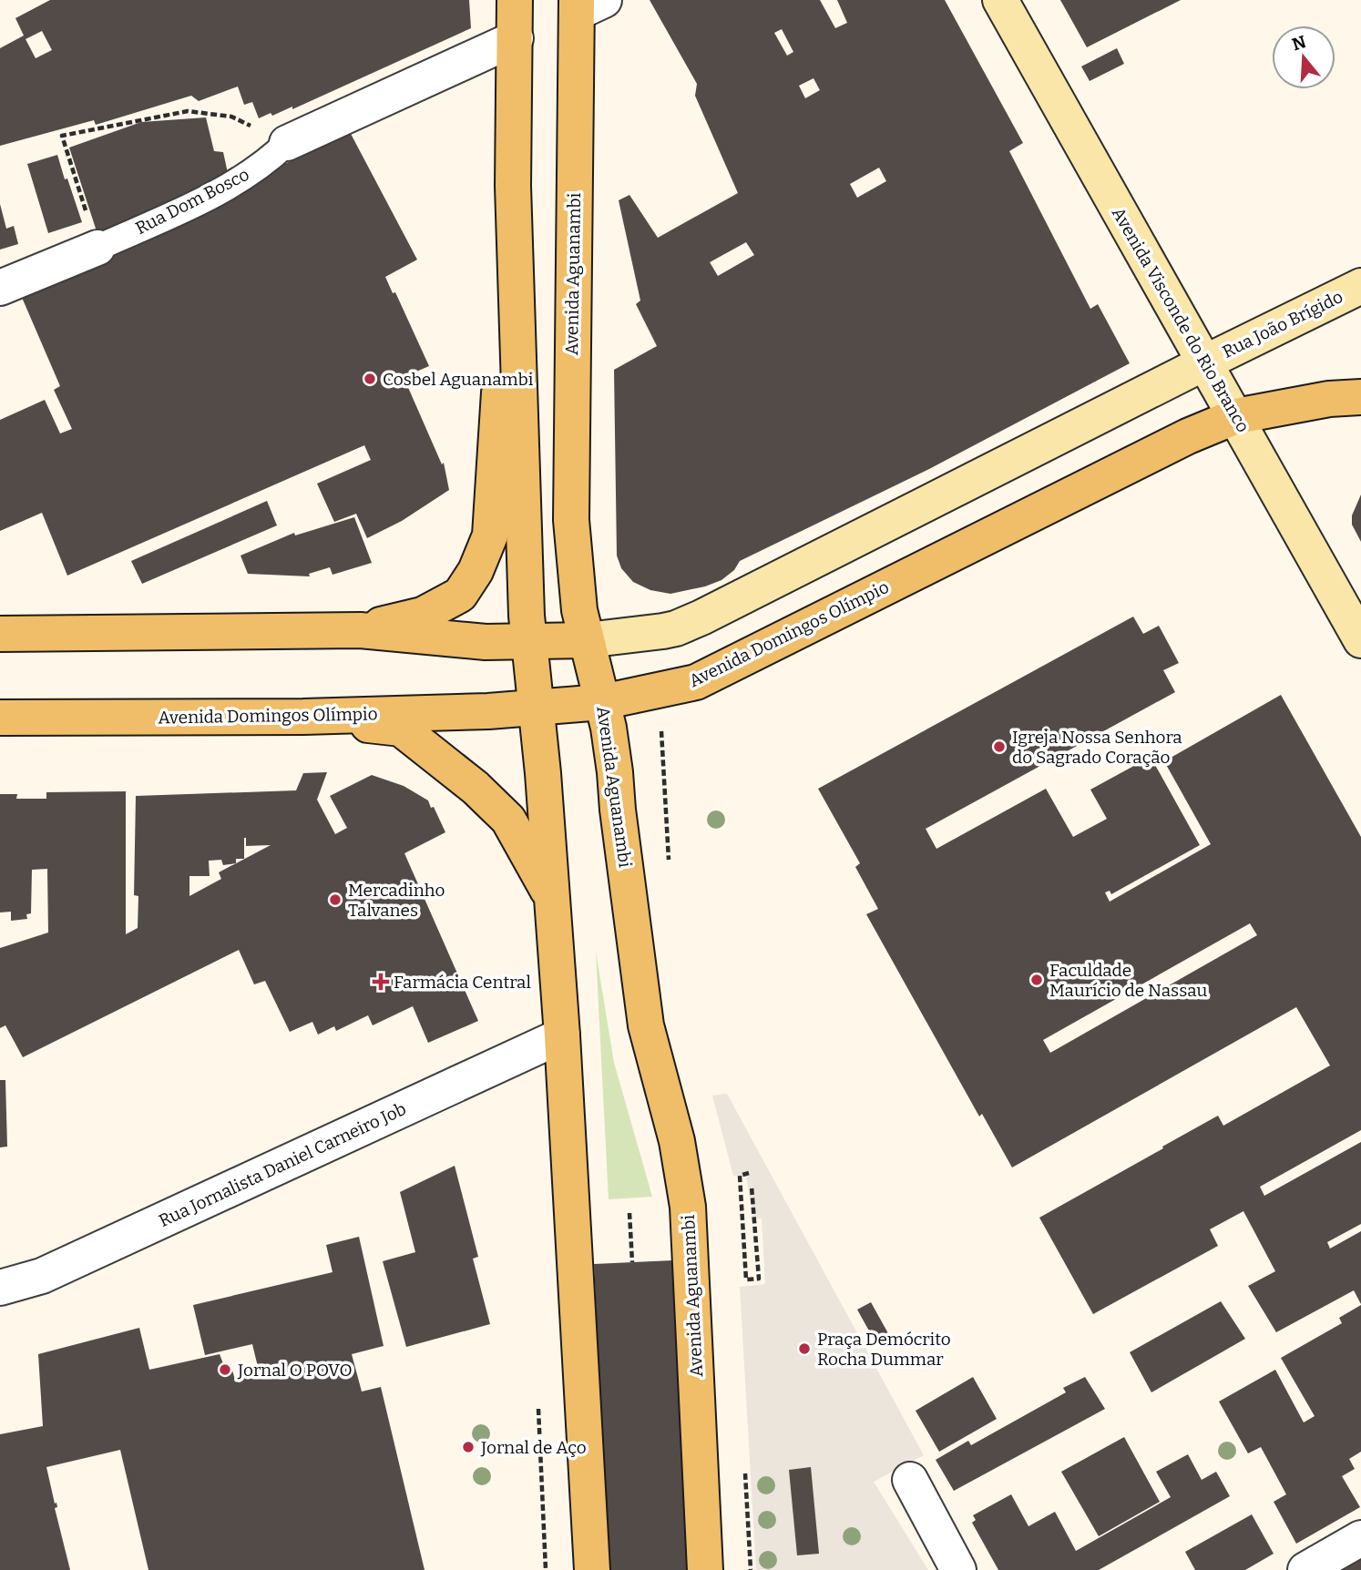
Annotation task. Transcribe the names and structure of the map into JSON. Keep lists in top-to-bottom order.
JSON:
{
  "streets": {
    "main road": [
      "Avenida Aguanambi",
      "Avenida Visconde do Rio Branco",
      "Rua João Brígido",
      "Avenida Domingos Olímpio"
    ],
    "street": ["Rua Dom Bosco", "Rua Jornalista Daniel Carneiro Job"]
  },
  "crossings": [
    ["Avenida Aguanambi", "Avenida Domingos Olímpio"],
    ["Avenida Visconde do Rio Branco", "Rua João Brígido"],
    ["Avenida Visconde do Rio Branco", "Avenida Domingos Olímpio"]
  ],
  "places": {
    "other": [
      "Cosbel Aguanambi",
      "Igreja Nossa Senhora do Sagrado Coração",
      "Mercadinho Talvanes",
      "Faculdade Maurício de Nassau",
      "Praça Demócrito Rocha Dummar",
      "Jornal O POVO",
      "Jornal de Aço"
    ],
    "health": ["Farmácia Central"]
  },
  "north": "top"
}
